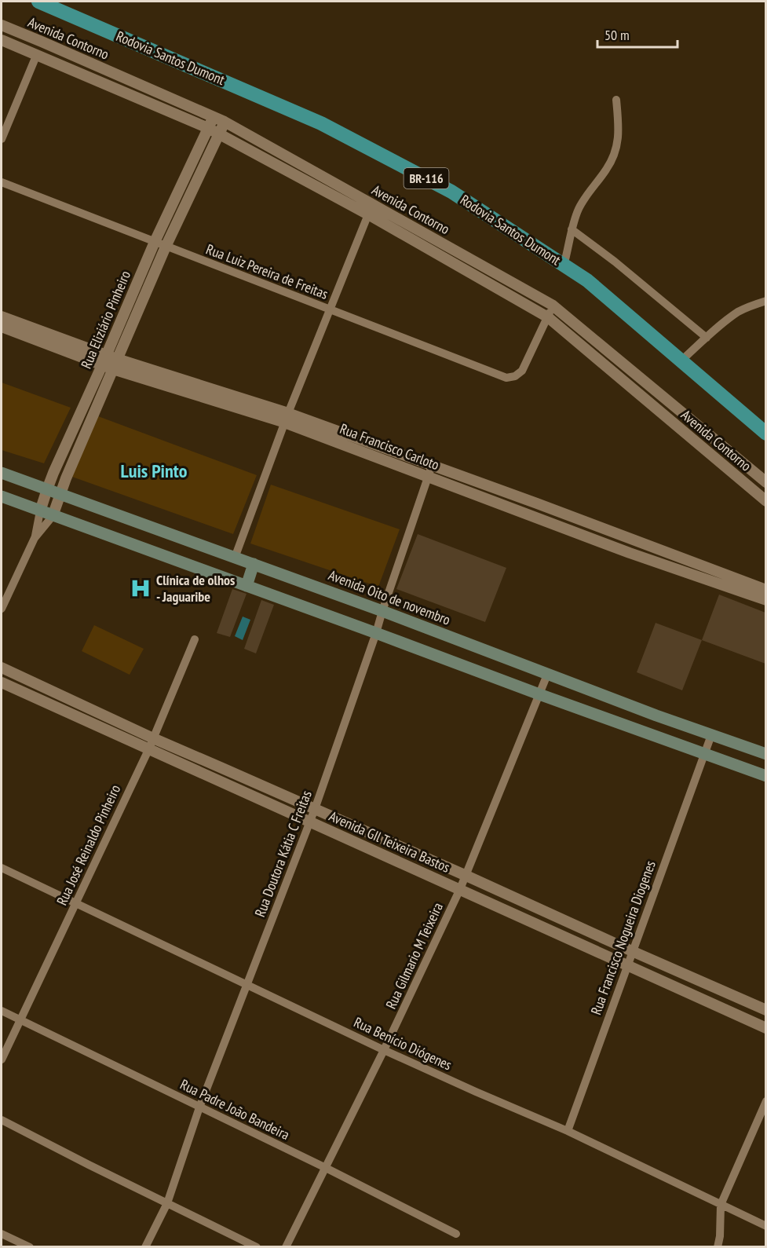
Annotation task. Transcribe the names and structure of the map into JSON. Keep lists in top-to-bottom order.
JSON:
{
  "streets": {
    "highway": ["Rodovia Santos Dumont", "BR-116"],
    "main road": ["Avenida Oito de novembro"],
    "street": [
      "Avenida Contorno",
      "Rua Luiz Pereira de Freitas",
      "Rua Eliziário Pinheiro",
      "Rua Francisco Carloto",
      "Avenida GIl Teixeira Bastos",
      "Rua José Reinaldo Pinheiro",
      "Rua Doutora Kátia C Freitas",
      "Rua Francisco Nogueira Diogenes",
      "Rua Gilmario M Teixeira",
      "Rua Benício Diógenes",
      "Rua Padre João Bandeira"
    ]
  },
  "crossings": [
    ["Avenida Contorno", "Rua Luiz Pereira de Freitas"],
    ["Avenida Contorno", "Rua Eliziário Pinheiro"],
    ["Rua Luiz Pereira de Freitas", "Rua Eliziário Pinheiro"],
    ["Rua Eliziário Pinheiro", "Rua Francisco Carloto"],
    ["Rua Eliziário Pinheiro", "Avenida Oito de novembro"],
    ["Rua Francisco Carloto", "Rua Doutora Kátia C Freitas"],
    ["Avenida Oito de novembro", "Rua Doutora Kátia C Freitas"],
    ["Avenida Oito de novembro", "Rua Francisco Nogueira Diogenes"],
    ["Avenida Oito de novembro", "Rua Gilmario M Teixeira"],
    ["Avenida GIl Teixeira Bastos", "Rua José Reinaldo Pinheiro"],
    ["Avenida GIl Teixeira Bastos", "Rua Doutora Kátia C Freitas"],
    ["Avenida GIl Teixeira Bastos", "Rua Francisco Nogueira Diogenes"],
    ["Avenida GIl Teixeira Bastos", "Rua Gilmario M Teixeira"],
    ["Rua José Reinaldo Pinheiro", "Rua Benício Diógenes"],
    ["Rua José Reinaldo Pinheiro", "Rua Padre João Bandeira"],
    ["Rua Doutora Kátia C Freitas", "Rua Benício Diógenes"],
    ["Rua Doutora Kátia C Freitas", "Rua Padre João Bandeira"],
    ["Rua Francisco Nogueira Diogenes", "Rua Benício Diógenes"],
    ["Rua Gilmario M Teixeira", "Rua Benício Diógenes"],
    ["Rua Gilmario M Teixeira", "Rua Padre João Bandeira"]
  ],
  "districts": ["Luis Pinto"],
  "places": {
    "hospital": ["Clínica de olhos - Jaguaribe"]
  },
  "scale_bar": "50 m"
}
